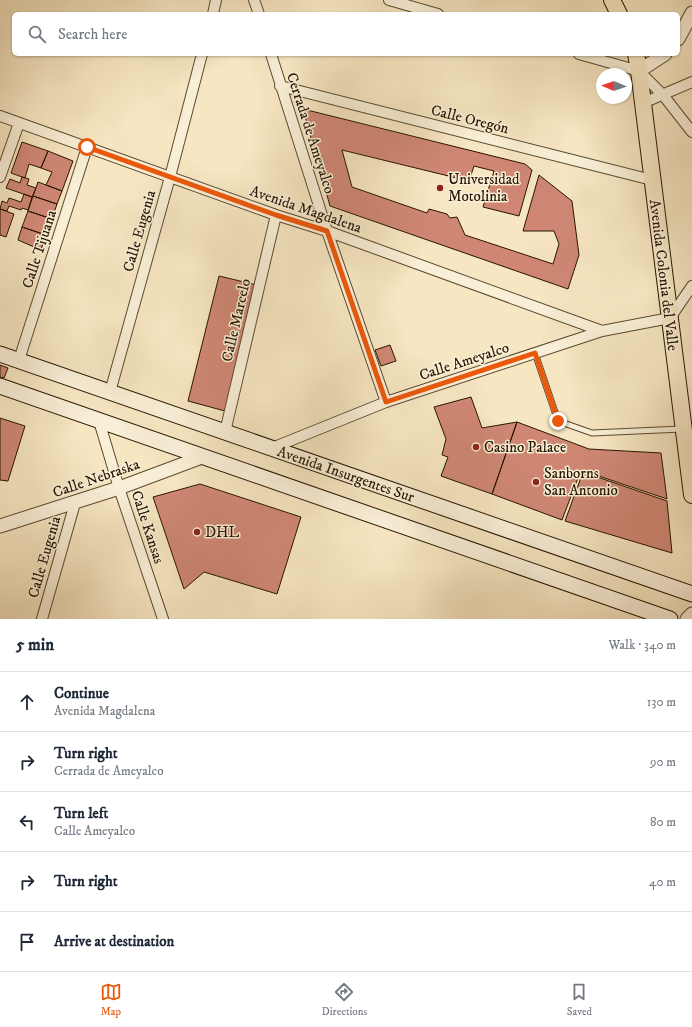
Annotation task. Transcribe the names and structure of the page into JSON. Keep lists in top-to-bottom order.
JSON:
{
  "streets": {
    "main road": ["Avenida Colonia del Valle", "Avenida Insurgentes Sur"],
    "street": [
      "Calle Oregón",
      "Cerrada de Ameyalco",
      "Avenida Magdalena",
      "Calle Eugenia",
      "Calle Tijuana",
      "Calle Marcelo",
      "Calle Ameyalco",
      "Calle Nebraska",
      "Calle Kansas"
    ]
  },
  "crossings": [
    ["Calle Oregón", "Cerrada de Ameyalco"],
    ["Calle Oregón", "Avenida Colonia del Valle"],
    ["Cerrada de Ameyalco", "Avenida Magdalena"],
    ["Cerrada de Ameyalco", "Calle Ameyalco"],
    ["Avenida Magdalena", "Calle Eugenia"],
    ["Avenida Magdalena", "Calle Tijuana"],
    ["Avenida Magdalena", "Calle Marcelo"],
    ["Avenida Magdalena", "Calle Ameyalco"],
    ["Calle Eugenia", "Avenida Insurgentes Sur"],
    ["Calle Eugenia", "Calle Nebraska"],
    ["Calle Tijuana", "Avenida Insurgentes Sur"],
    ["Avenida Colonia del Valle", "Calle Ameyalco"],
    ["Calle Marcelo", "Avenida Insurgentes Sur"],
    ["Calle Ameyalco", "Avenida Insurgentes Sur"],
    ["Avenida Insurgentes Sur", "Calle Nebraska"],
    ["Avenida Insurgentes Sur", "Calle Kansas"],
    ["Calle Nebraska", "Calle Kansas"]
  ],
  "places": [
    "Universidad Motolinia",
    "Casino Palace",
    "Sanborns San Antonio",
    "DHL"
  ],
  "north": "left",
  "page": {
    "search": "Search here",
    "heading": ["5 min", "Walk · 340 m"],
    "list": [
      ["Continue", "Avenida Magdalena", "130 m"],
      ["Turn right", "Cerrada de Ameyalco", "90 m"],
      ["Turn left", "Calle Ameyalco", "80 m"],
      ["Turn right", "40 m"],
      "Arrive at destination"
    ],
    "nav": ["Map", "Directions", "Saved"]
  }
}
